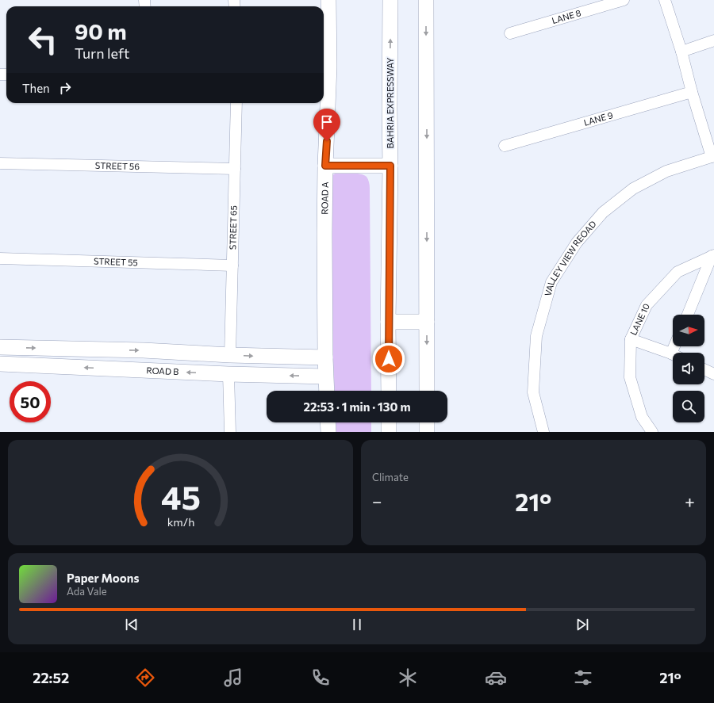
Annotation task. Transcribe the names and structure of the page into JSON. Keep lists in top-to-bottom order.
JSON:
{
  "streets": {
    "main road": ["BAHRIA EXPRESSWAY", "ROAD A", "ROAD B"],
    "street": [
      "LANE 8",
      "LANE 9",
      "STREET 56",
      "STREET 65",
      "VALLEY VIEW REOAD",
      "STREET 55",
      "LANE 10"
    ]
  },
  "crossings": [
    ["STREET 56", "STREET 65"],
    ["ROAD A", "ROAD B"],
    ["STREET 65", "STREET 55"]
  ],
  "north": "right",
  "page": {
    "turn": ["90 m", "Turn left"],
    "then": "Then",
    "limit": "50",
    "trip": "22:53 · 1 min · 130 m",
    "tile": "Climate",
    "heat": ["−", "21°", "+"],
    "song": ["Paper Moons", "Ada Vale"],
    "tabs": ["22:52", "21°"],
    "gauge": ["45", "km/h"]
  }
}
